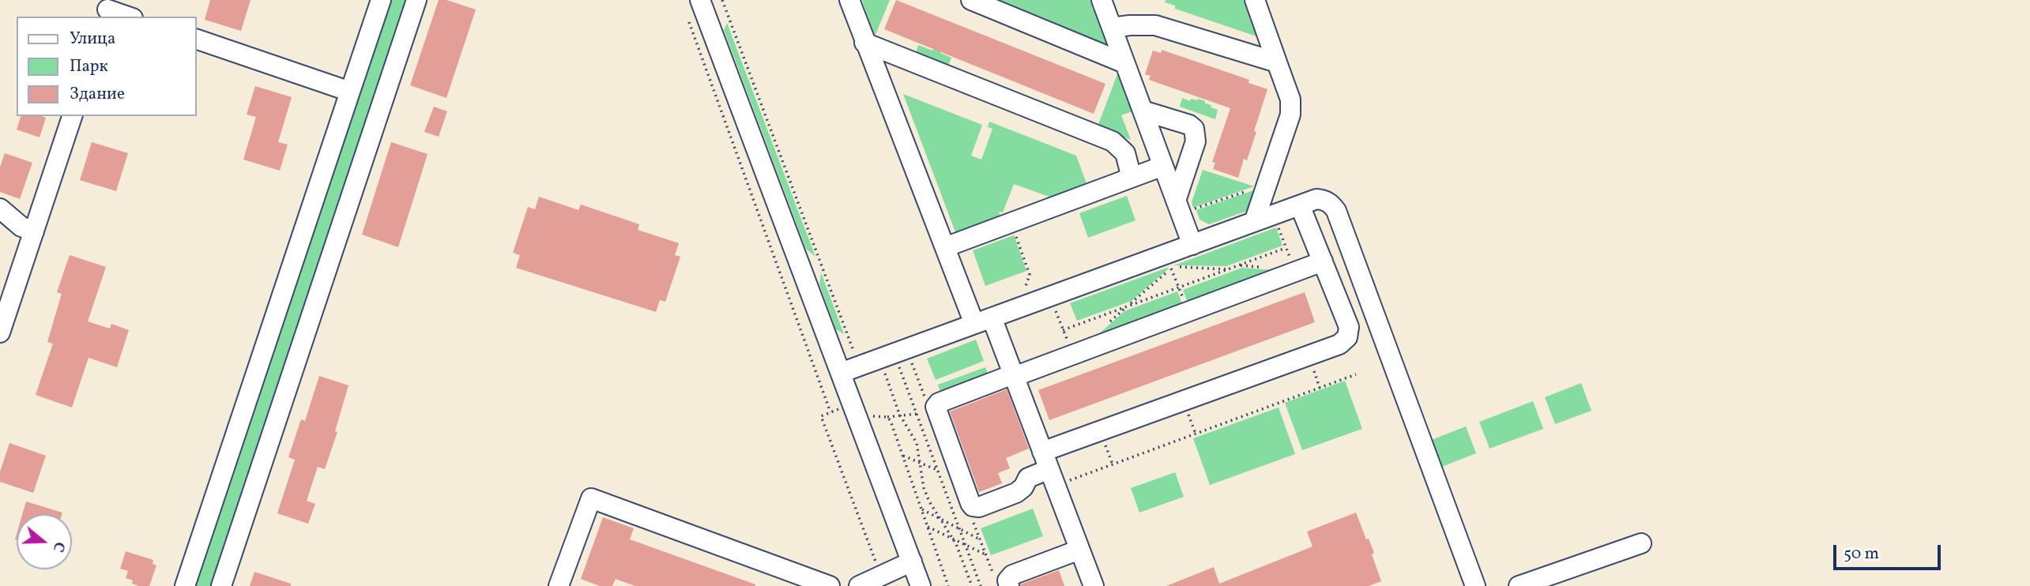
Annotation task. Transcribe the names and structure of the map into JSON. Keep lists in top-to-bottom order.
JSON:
{
  "legend": ["Улица", "Парк", "Здание"],
  "scale_bar": "50 m",
  "north": "right"
}
